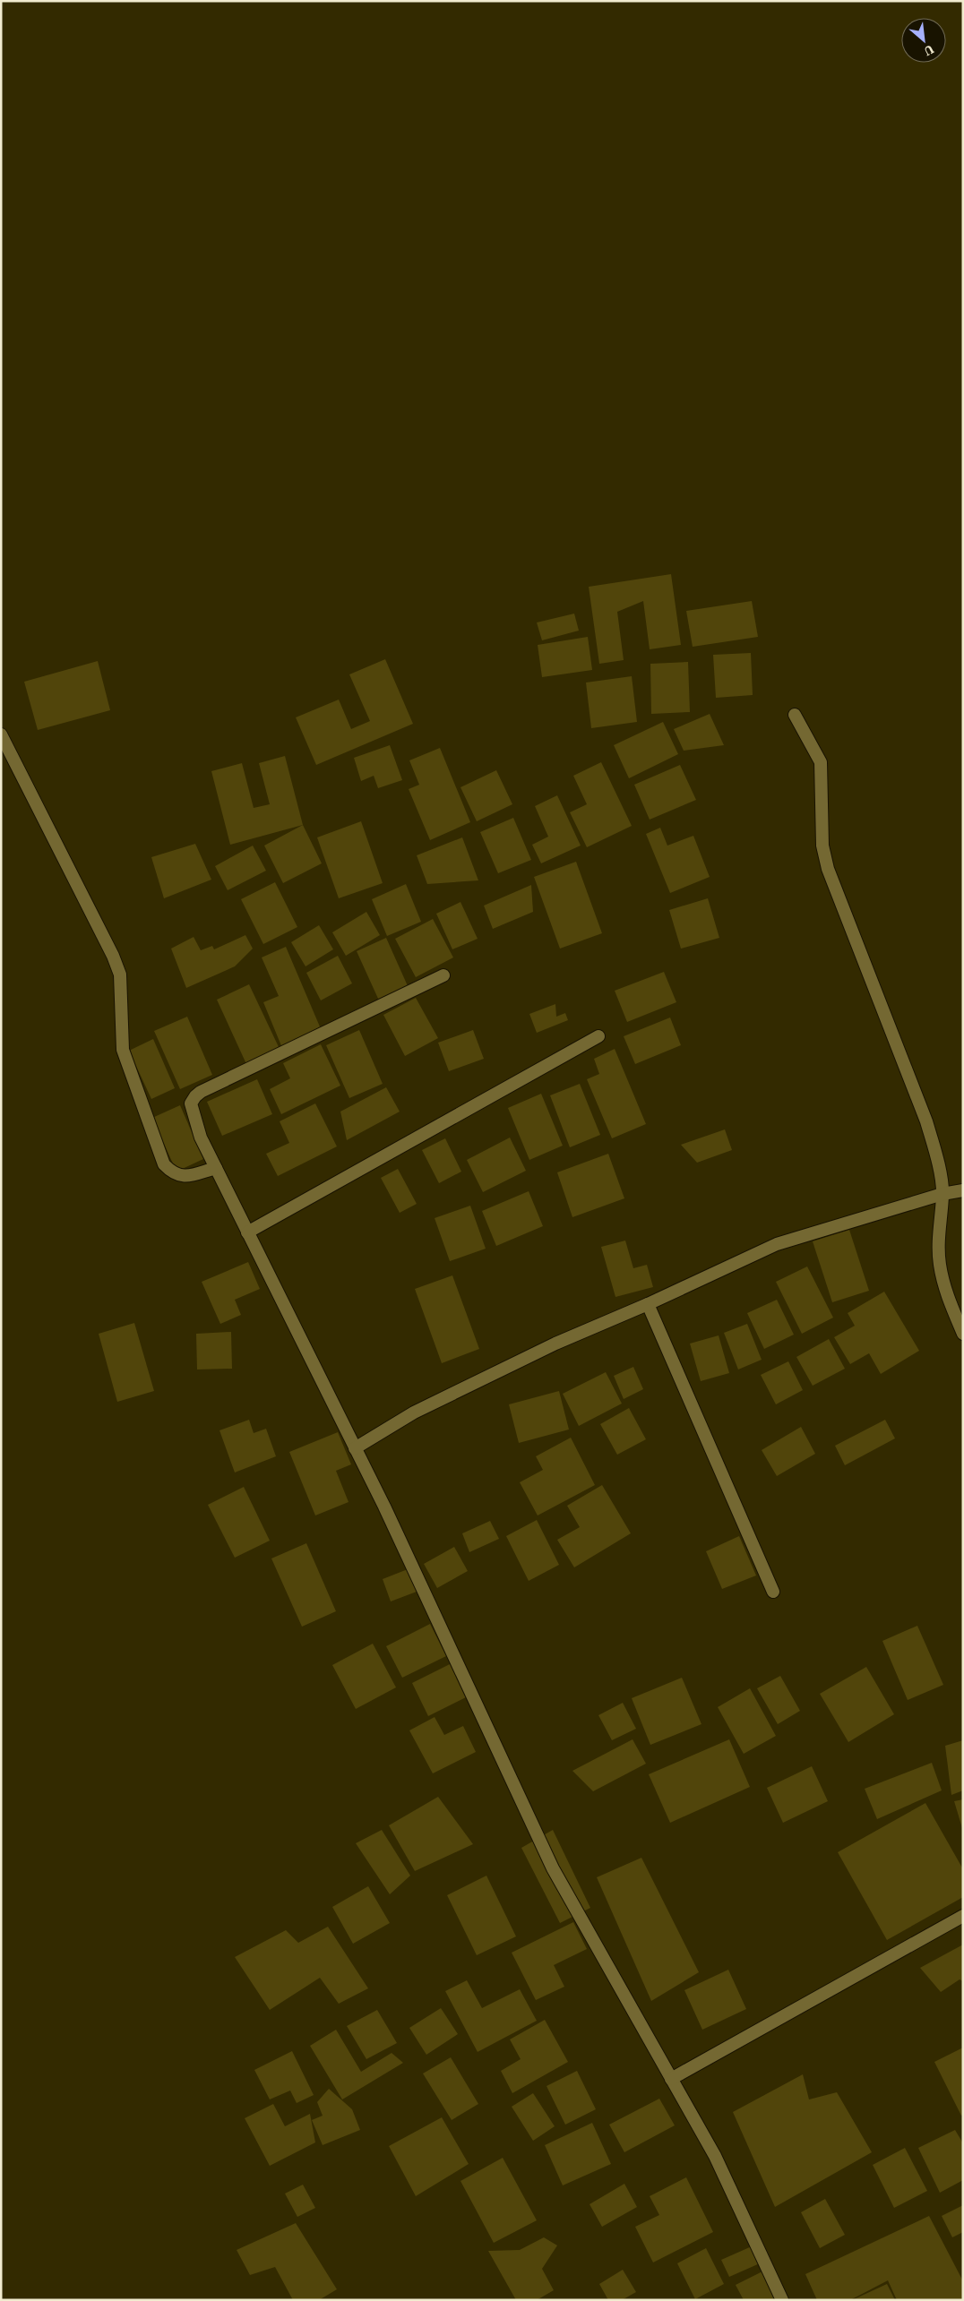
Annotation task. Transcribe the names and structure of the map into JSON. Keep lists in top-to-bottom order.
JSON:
{
  "north": "bottom right"
}
